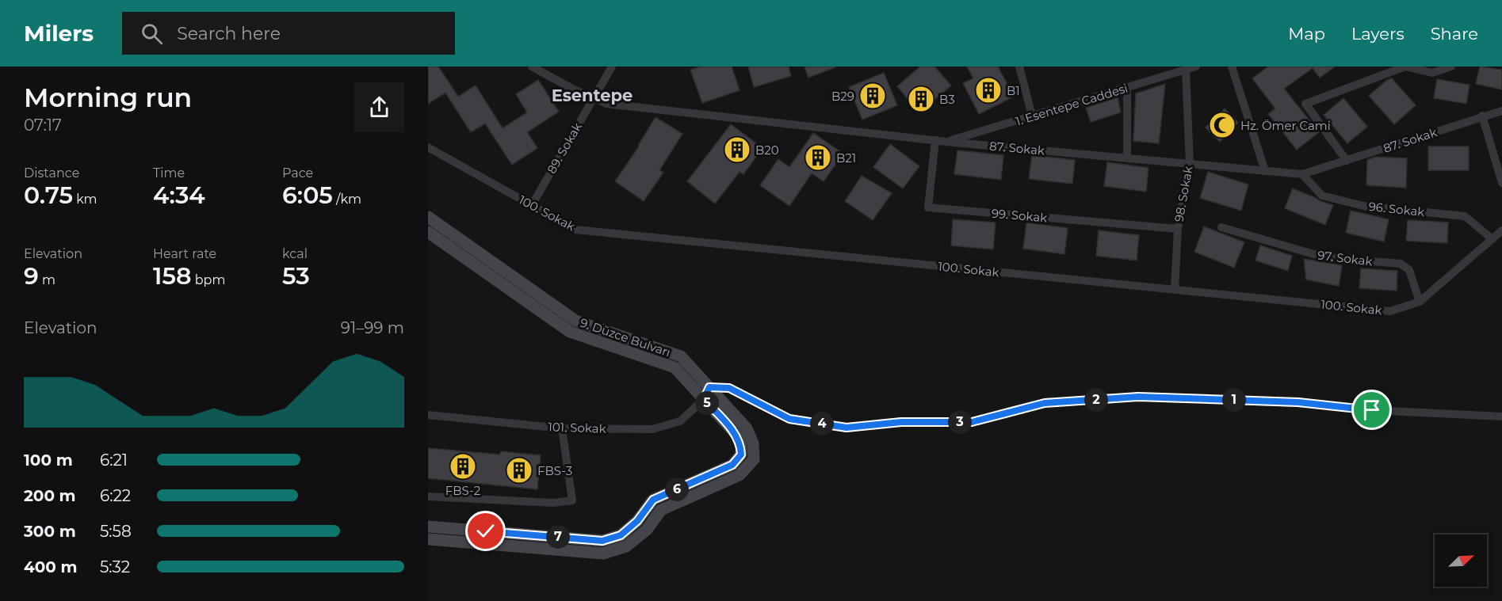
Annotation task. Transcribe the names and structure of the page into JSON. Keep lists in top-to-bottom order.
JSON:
{
  "streets": {
    "main road": ["9. Düzce Bulvarı"],
    "street": [
      "1. Esentepe Caddesi",
      "87. Sokak",
      "89. Sokak",
      "98. Sokak",
      "96. Sokak",
      "100. Sokak",
      "99. Sokak",
      "97. Sokak",
      "101. Sokak"
    ]
  },
  "crossings": [
    ["1. Esentepe Caddesi", "87. Sokak"],
    ["1. Esentepe Caddesi", "98. Sokak"],
    ["87. Sokak", "89. Sokak"],
    ["87. Sokak", "98. Sokak"],
    ["87. Sokak", "96. Sokak"],
    ["87. Sokak", "99. Sokak"],
    ["89. Sokak", "100. Sokak"],
    ["98. Sokak", "100. Sokak"],
    ["98. Sokak", "99. Sokak"],
    ["96. Sokak", "100. Sokak"],
    ["100. Sokak", "97. Sokak"],
    ["9. Düzce Bulvarı", "101. Sokak"]
  ],
  "districts": ["Esentepe"],
  "places": {
    "building": [
      "B1",
      "B29",
      "B3",
      "B20",
      "B21",
      "FBS-2",
      "FBS-3"
    ],
    "mosque": ["Hz. Ömer Cami"]
  },
  "north": "top right",
  "page": {
    "header": "Milers",
    "search": "Search here",
    "nav": ["Map", "Layers", "Share"],
    "heading": ["Morning run", "07:17"],
    "stats": [
      ["Distance", "0.75 km"],
      ["Time", "4:34"],
      ["Pace", "6:05 /km"],
      ["Elevation", "9 m"],
      ["Heart rate", "158 bpm"],
      ["kcal", "53"]
    ],
    "chart": ["Elevation", "91–99 m"],
    "pins": [
      "1",
      "2",
      "5",
      "3",
      "4",
      "6",
      "7"
    ],
    "list": [
      {
        "name": "100 m",
        "note": "6:21"
      },
      {
        "name": "200 m",
        "note": "6:22"
      },
      {
        "name": "300 m",
        "note": "5:58"
      },
      {
        "name": "400 m",
        "note": "5:32"
      }
    ]
  }
}
